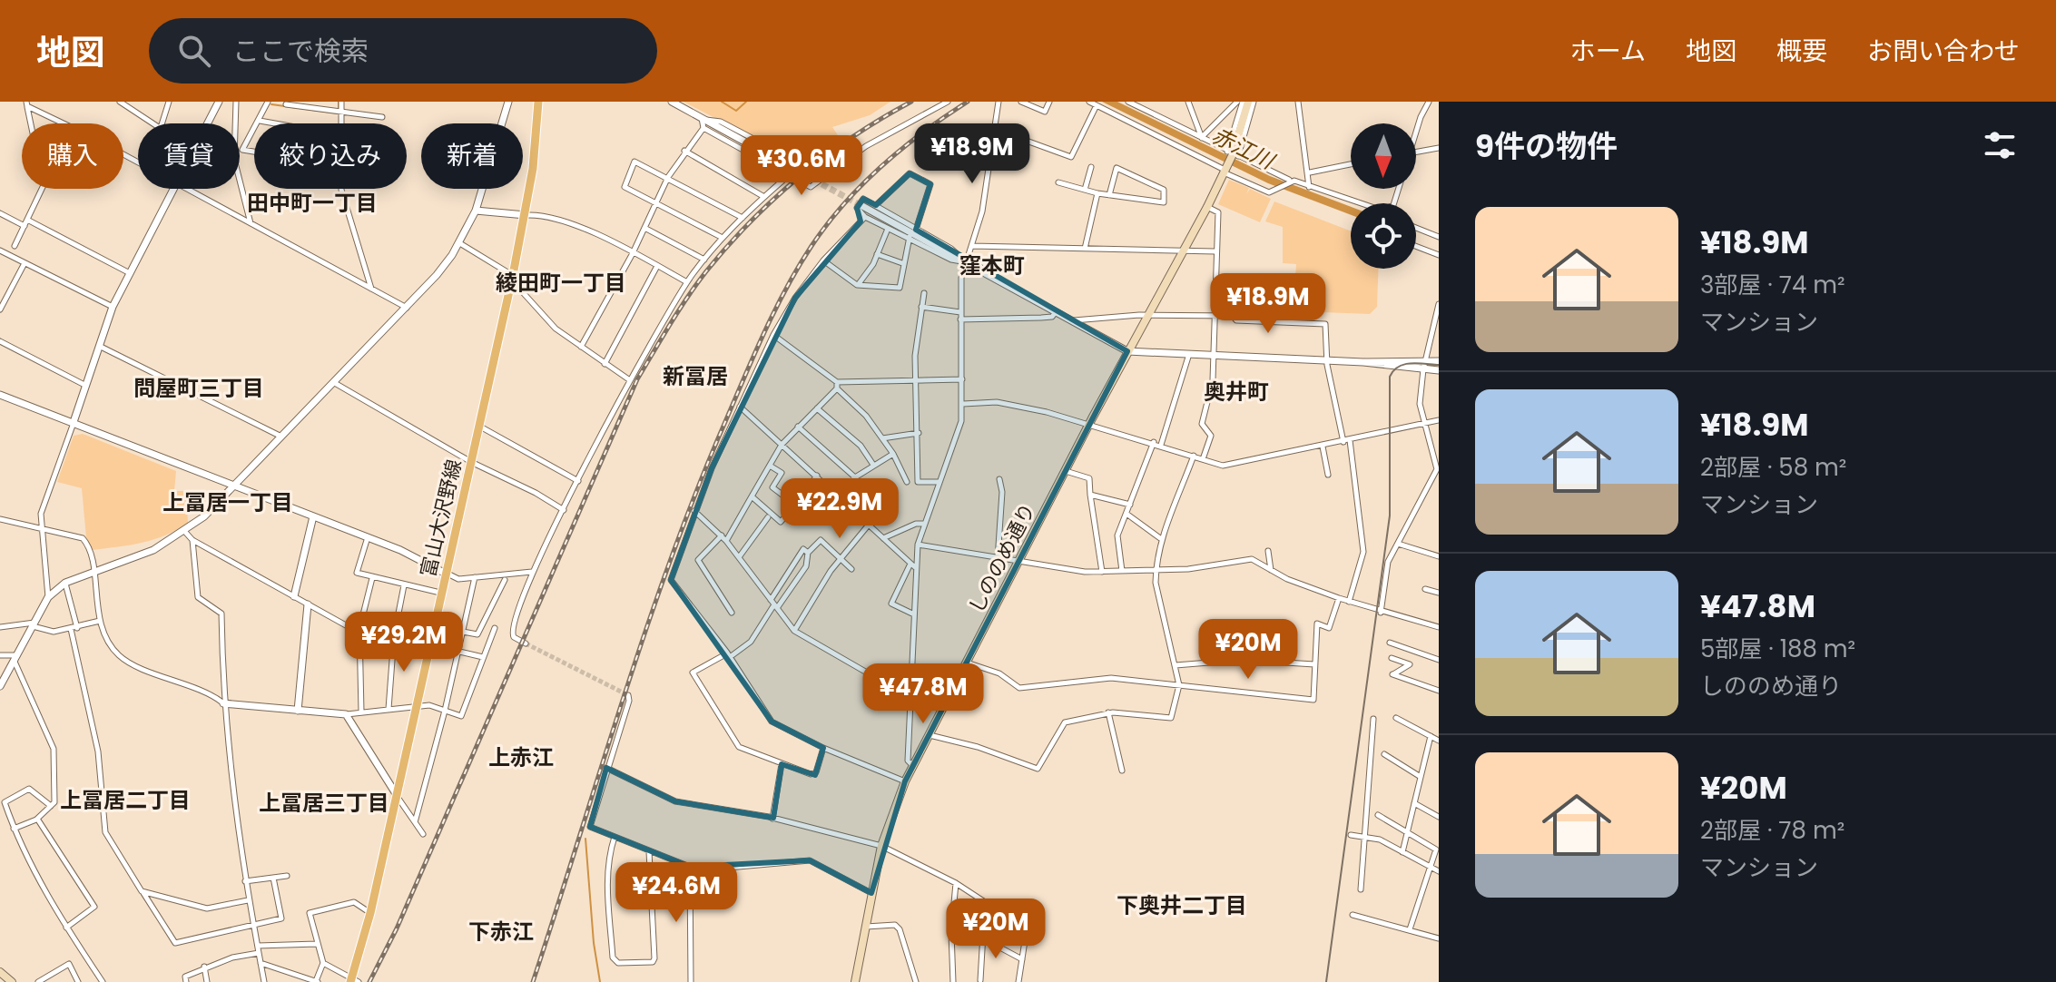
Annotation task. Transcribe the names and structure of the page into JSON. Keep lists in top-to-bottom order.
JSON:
{
  "streets": {
    "main road": ["富山大沢野線", "しののめ通り"]
  },
  "districts": [
    "田中町一丁目",
    "窪本町",
    "綾田町一丁目",
    "新冨居",
    "問屋町三丁目",
    "奥井町",
    "上冨居一丁目",
    "上赤江",
    "上冨居二丁目",
    "上冨居三丁目",
    "下奥井二丁目",
    "下赤江"
  ],
  "water": ["赤江川"],
  "north": "bottom",
  "page": {
    "header": "地図",
    "search": "ここで検索",
    "nav": [
      "ホーム",
      "地図",
      "概要",
      "お問い合わせ"
    ],
    "heading": "9件の物件",
    "price": [
      "¥18.9M",
      "¥30.6M",
      "¥18.9M",
      "¥22.9M",
      "¥29.2M",
      "¥20M",
      "¥47.8M",
      "¥24.6M",
      "¥20M"
    ],
    "chip": [
      "購入",
      "賃貸",
      "絞り込み",
      "新着"
    ],
    "list": [
      {
        "name": "¥18.9M",
        "note": "3部屋 · 74 m² · マンション"
      },
      {
        "name": "¥18.9M",
        "note": "2部屋 · 58 m² · マンション"
      },
      {
        "name": "¥47.8M",
        "note": "5部屋 · 188 m² · しののめ通り"
      },
      {
        "name": "¥20M",
        "note": "2部屋 · 78 m² · マンション"
      }
    ]
  }
}
